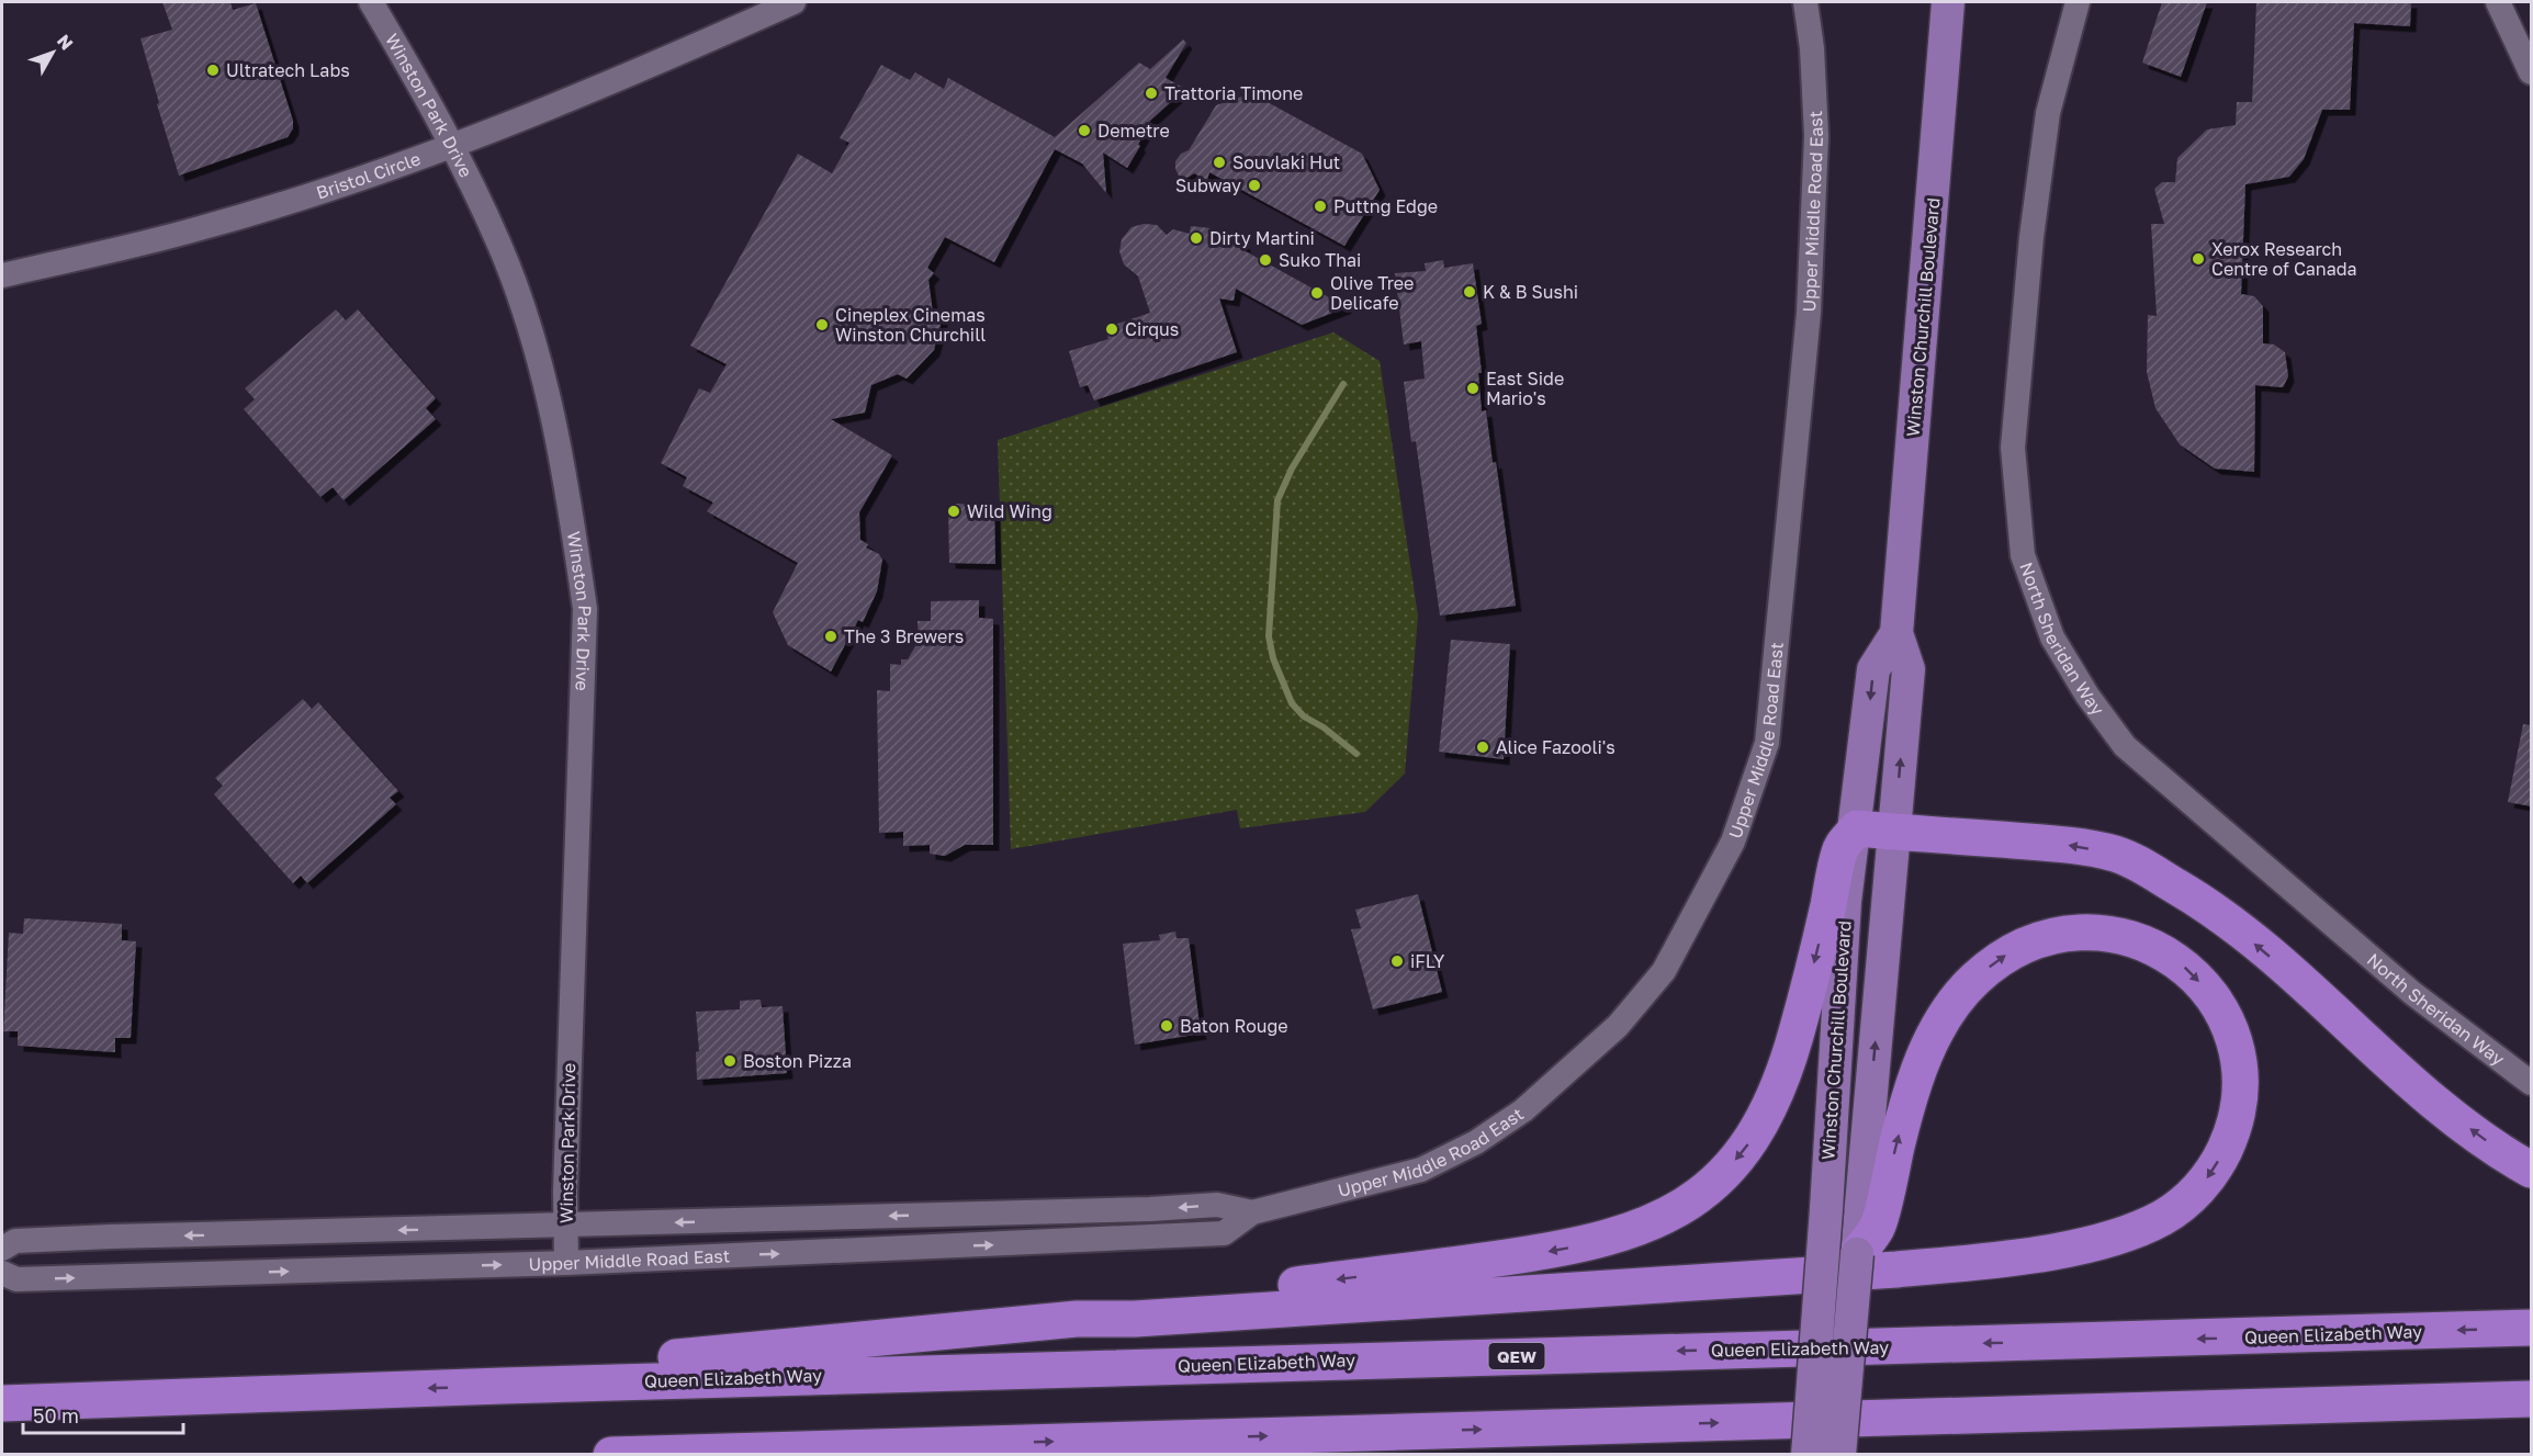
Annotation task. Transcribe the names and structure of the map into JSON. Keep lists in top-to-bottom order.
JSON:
{
  "streets": {
    "highway": ["Queen Elizabeth Way", "QEW"],
    "main road": ["Winston Churchill Boulevard"],
    "street": [
      "Winston Park Drive",
      "Bristol Circle",
      "Upper Middle Road East",
      "North Sheridan Way"
    ]
  },
  "crossings": [
    ["Winston Park Drive", "Bristol Circle"],
    ["Winston Park Drive", "Upper Middle Road East"]
  ],
  "places": [
    "Ultratech Labs",
    "Trattoria Timone",
    "Demetre",
    "Souvlaki Hut",
    "Subway",
    "Puttng Edge",
    "Dirty Martini",
    "Xerox Research Centre of Canada",
    "Suko Thai",
    "K & B Sushi",
    "Olive Tree Delicafe",
    "Cineplex Cinemas Winston Churchill",
    "Cirqus",
    "East Side Mario's",
    "Wild Wing",
    "The 3 Brewers",
    "Alice Fazooli's",
    "iFLY",
    "Baton Rouge",
    "Boston Pizza"
  ],
  "scale_bar": "50 m",
  "north": "top right"
}
